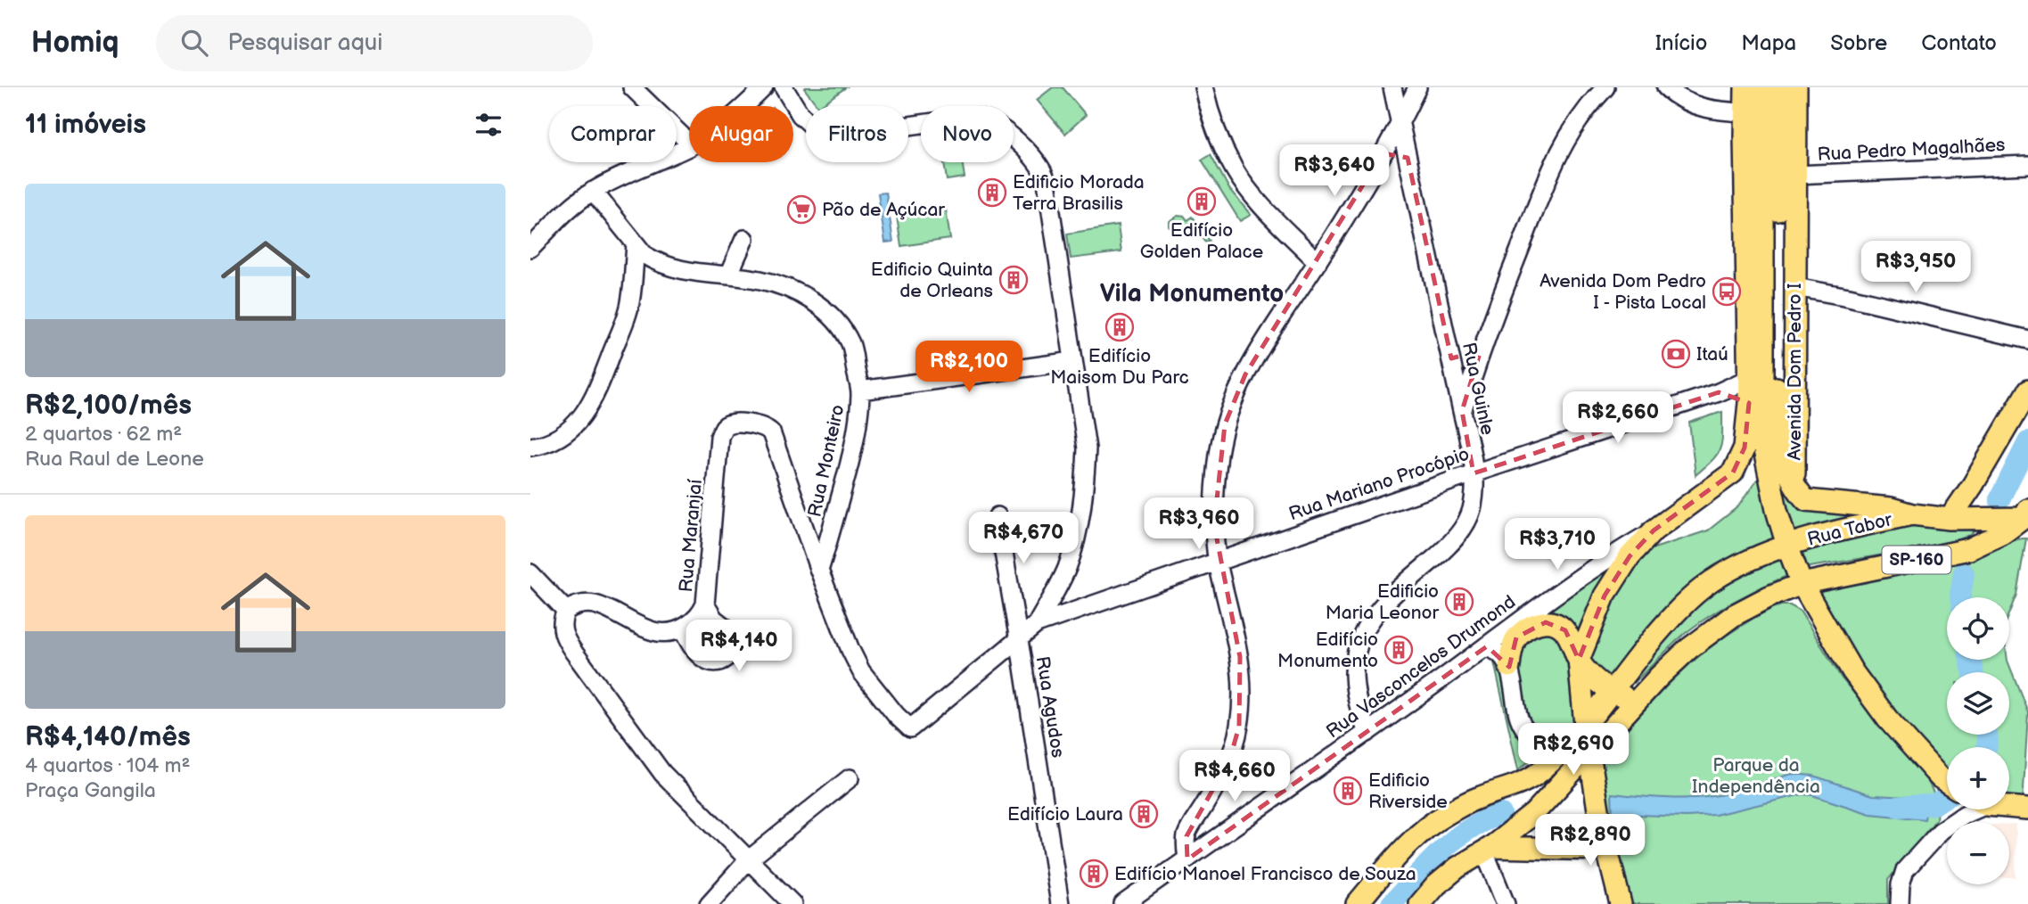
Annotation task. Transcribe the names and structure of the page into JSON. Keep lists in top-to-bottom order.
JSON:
{
  "streets": {
    "main road": ["Avenida Dom Pedro I", "Rua Tabor", "SP-160"],
    "street": [
      "Rua Pedro Magalhães",
      "Rua Guinle",
      "Rua Monteiro",
      "Rua Mariano Procópio",
      "Rua Maranjaí",
      "Rua Vasconcelos Drumond",
      "Rua Agudos"
    ]
  },
  "crossings": [
    ["Rua Pedro Magalhães", "Avenida Dom Pedro I"],
    ["Avenida Dom Pedro I", "Rua Mariano Procópio"],
    ["Avenida Dom Pedro I", "Rua Tabor"],
    ["Avenida Dom Pedro I", "SP-160"],
    ["Rua Guinle", "Rua Mariano Procópio"],
    ["Rua Guinle", "Rua Vasconcelos Drumond"],
    ["Rua Monteiro", "Rua Maranjaí"],
    ["Rua Mariano Procópio", "Rua Maranjaí"],
    ["Rua Mariano Procópio", "Rua Agudos"],
    ["Rua Tabor", "SP-160"]
  ],
  "districts": ["Vila Monumento"],
  "parks": ["Parque da Independência"],
  "places": {
    "building": [
      "Edificio Morada Terra Brasilis",
      "Edifício Golden Palace",
      "Edificio Quinta de Orleans",
      "Edifício Maisom Du Parc",
      "Edificio Maria Leonor",
      "Edifício Monumento",
      "Edificio Riverside",
      "Edifício Laura",
      "Edifício Manoel Francisco de Souza"
    ],
    "supermarket": ["Pão de Açúcar"],
    "bus stop": ["Avenida Dom Pedro I - Pista Local"],
    "bank": ["Itaú"]
  },
  "page": {
    "header": "Homiq",
    "search": "Pesquisar aqui",
    "nav": [
      "Início",
      "Mapa",
      "Sobre",
      "Contato"
    ],
    "heading": "11 imóveis",
    "chip": [
      "Comprar",
      "Alugar",
      "Filtros",
      "Novo"
    ],
    "price": [
      "R$3,640",
      "R$3,950",
      "R$2,100",
      "R$2,660",
      "R$3,960",
      "R$4,670",
      "R$3,710",
      "R$4,140",
      "R$2,690",
      "R$4,660",
      "R$2,890"
    ],
    "list": [
      {
        "name": "R$2,100/mês",
        "note": "2 quartos · 62 m² · Rua Raul de Leone"
      },
      {
        "name": "R$4,140/mês",
        "note": "4 quartos · 104 m² · Praça Gangila"
      }
    ],
    "map_buttons": ["+", "−"]
  }
}
